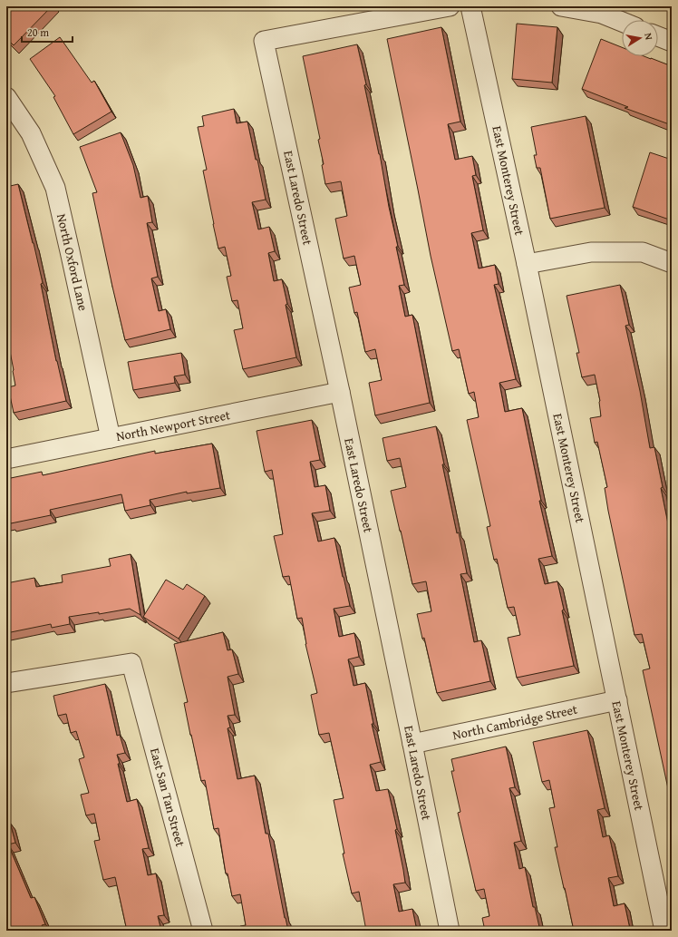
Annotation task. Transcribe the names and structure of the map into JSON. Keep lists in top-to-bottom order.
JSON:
{
  "streets": {
    "street": [
      "East Monterey Street",
      "East Laredo Street",
      "North Oxford Lane",
      "North Newport Street",
      "North Cambridge Street",
      "East San Tan Street"
    ]
  },
  "crossings": [
    ["East Monterey Street", "North Cambridge Street"],
    ["East Laredo Street", "North Newport Street"],
    ["East Laredo Street", "North Cambridge Street"],
    ["North Oxford Lane", "North Newport Street"]
  ],
  "scale_bar": "20 m",
  "north": "right"
}
